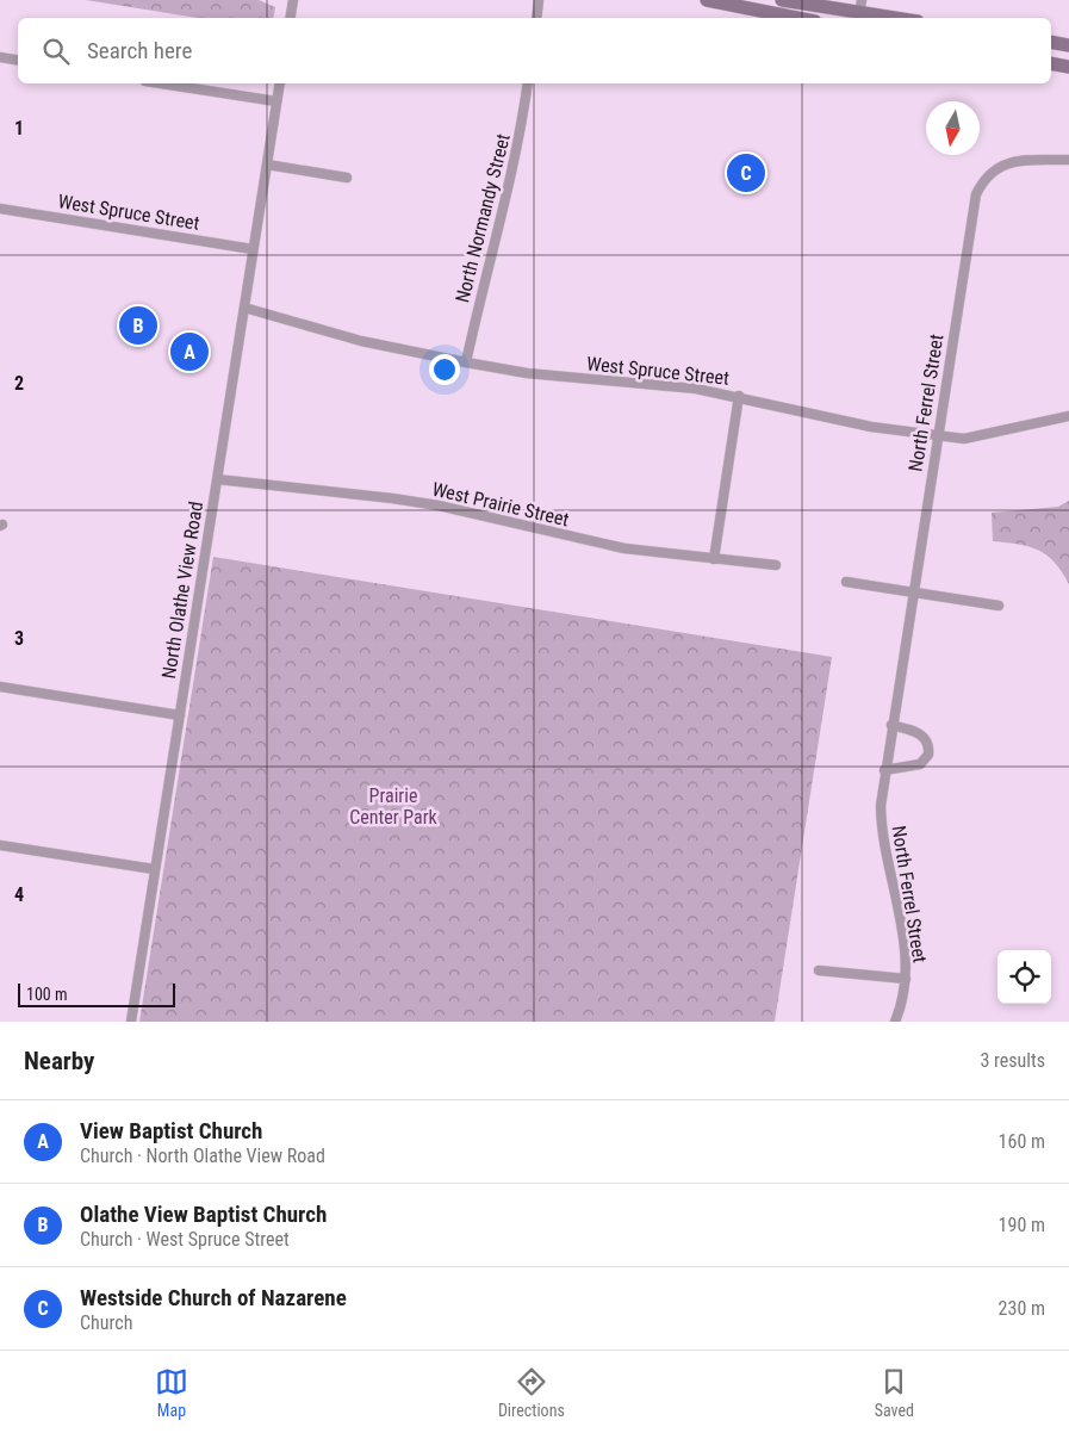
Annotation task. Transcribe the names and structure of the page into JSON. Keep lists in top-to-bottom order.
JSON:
{
  "streets": {
    "street": [
      "West Spruce Street",
      "North Normandy Street",
      "North Ferrel Street",
      "West Prairie Street",
      "North Olathe View Road"
    ]
  },
  "crossings": [
    ["West Spruce Street", "North Normandy Street"],
    ["West Spruce Street", "North Ferrel Street"],
    ["West Spruce Street", "North Olathe View Road"],
    ["West Prairie Street", "North Olathe View Road"]
  ],
  "parks": ["Prairie Center Park"],
  "scale_bar": "100 m",
  "north": "bottom",
  "page": {
    "search": "Search here",
    "pins": ["C", "B", "A"],
    "scale": "100 m",
    "heading": ["Nearby", "3 results"],
    "list": [
      {
        "mark": "A",
        "name": "View Baptist Church",
        "note": "Church · North Olathe View Road",
        "value": "160 m"
      },
      {
        "mark": "B",
        "name": "Olathe View Baptist Church",
        "note": "Church · West Spruce Street",
        "value": "190 m"
      },
      {
        "mark": "C",
        "name": "Westside Church of Nazarene",
        "note": "Church",
        "value": "230 m"
      }
    ],
    "nav": ["Map", "Directions", "Saved"]
  },
  "grid": {
    "rows": [
      "1",
      "2",
      "3",
      "4"
    ]
  }
}
